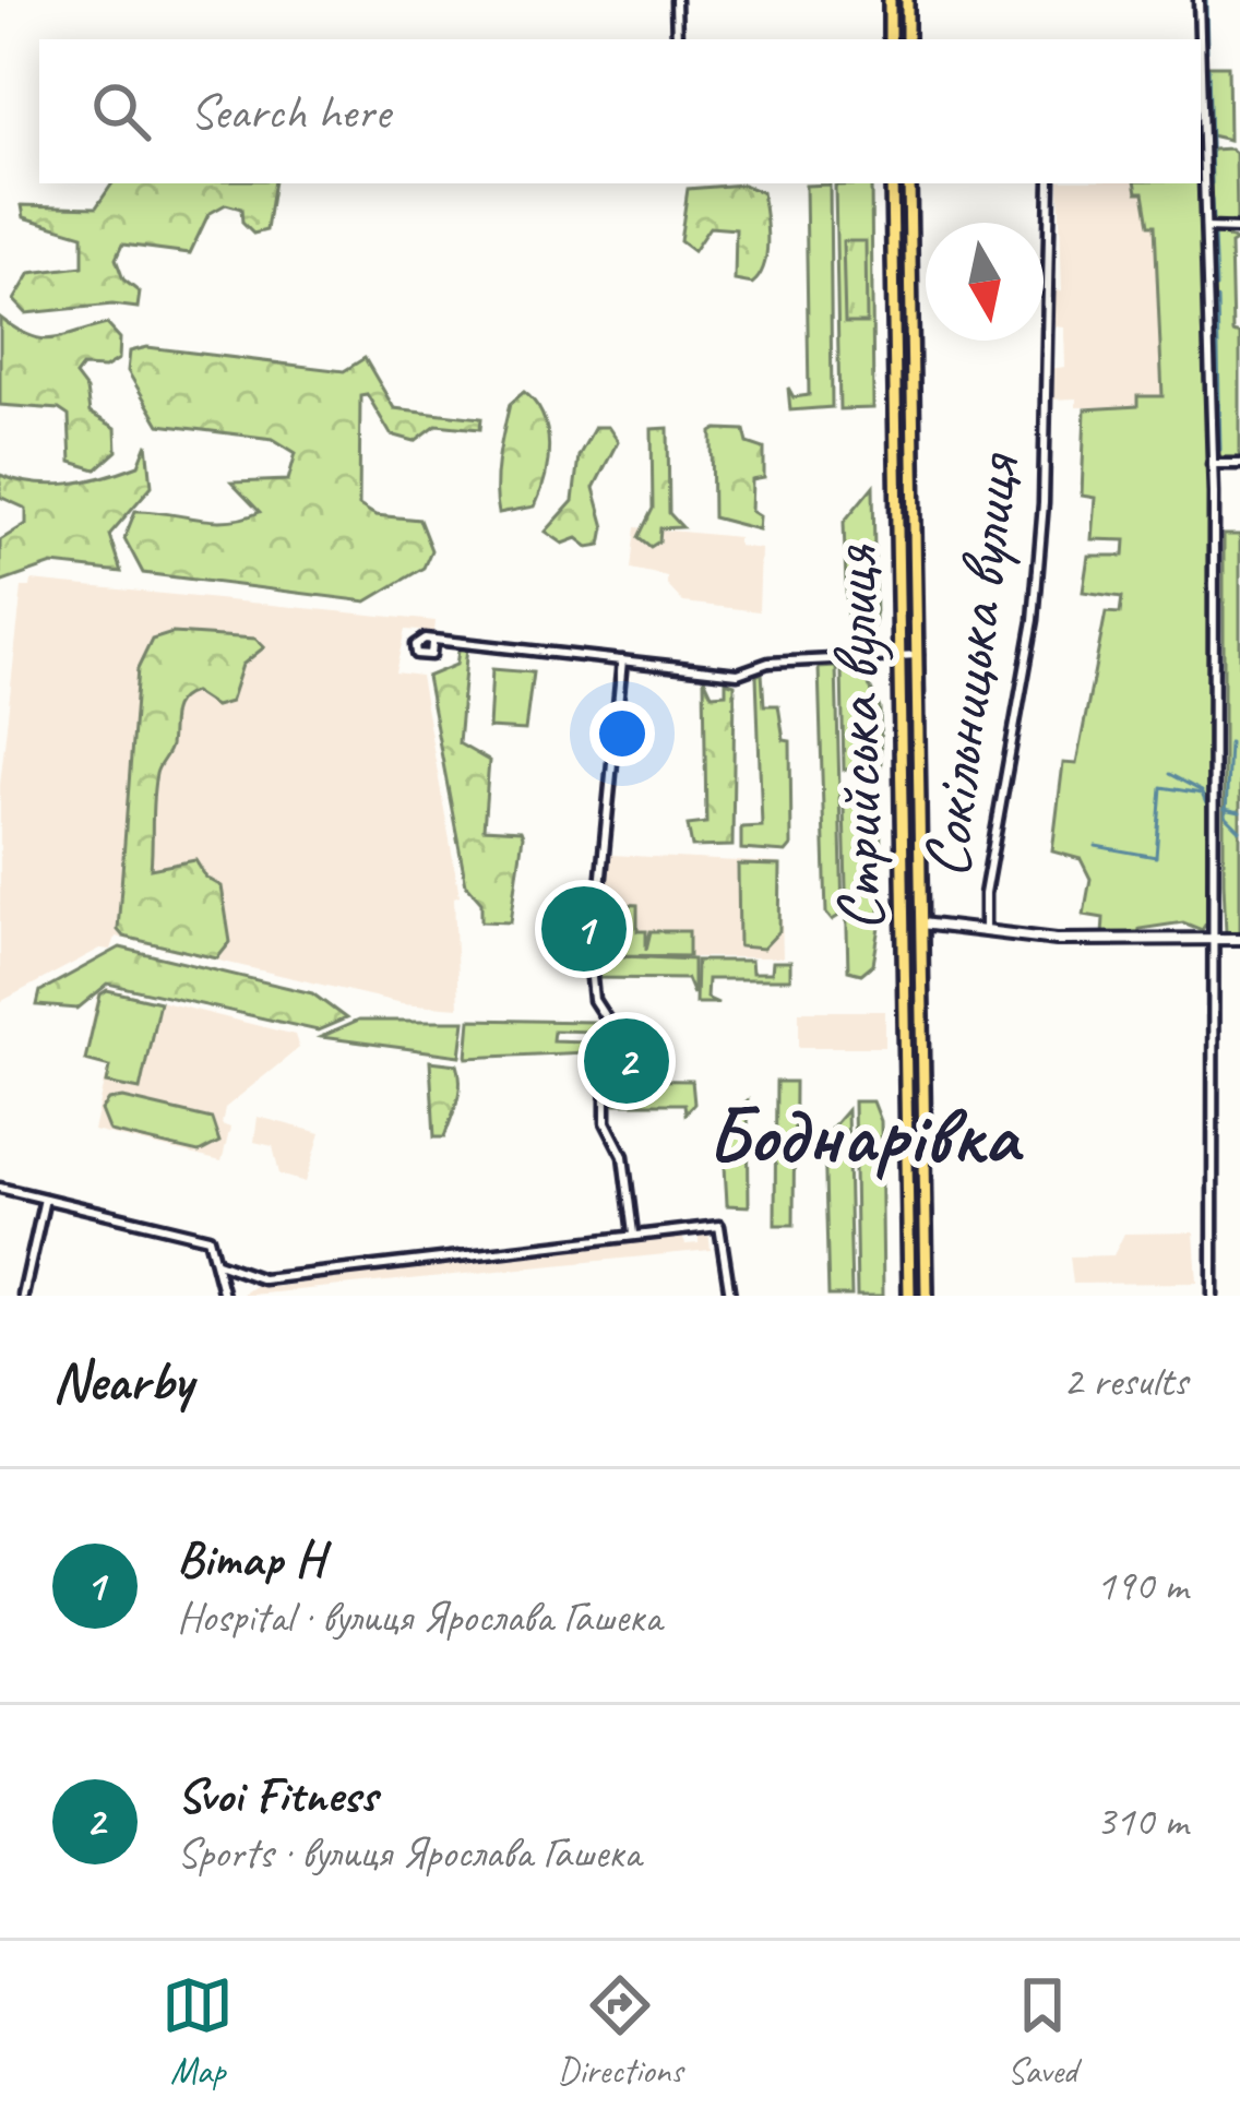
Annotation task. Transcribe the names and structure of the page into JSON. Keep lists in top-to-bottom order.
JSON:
{
  "streets": {
    "main road": ["Стрийська вулиця"],
    "street": ["Сокільницька вулиця"]
  },
  "districts": ["Боднарівка"],
  "north": "bottom",
  "page": {
    "search": "Search here",
    "pins": ["1", "2"],
    "heading": ["Nearby", "2 results"],
    "list": [
      {
        "mark": "1",
        "name": "Вітар Н",
        "note": "Hospital · вулиця Ярослава Гашека",
        "value": "190 m"
      },
      {
        "mark": "2",
        "name": "Svoi Fitness",
        "note": "Sports · вулиця Ярослава Гашека",
        "value": "310 m"
      }
    ],
    "nav": ["Map", "Directions", "Saved"]
  }
}
